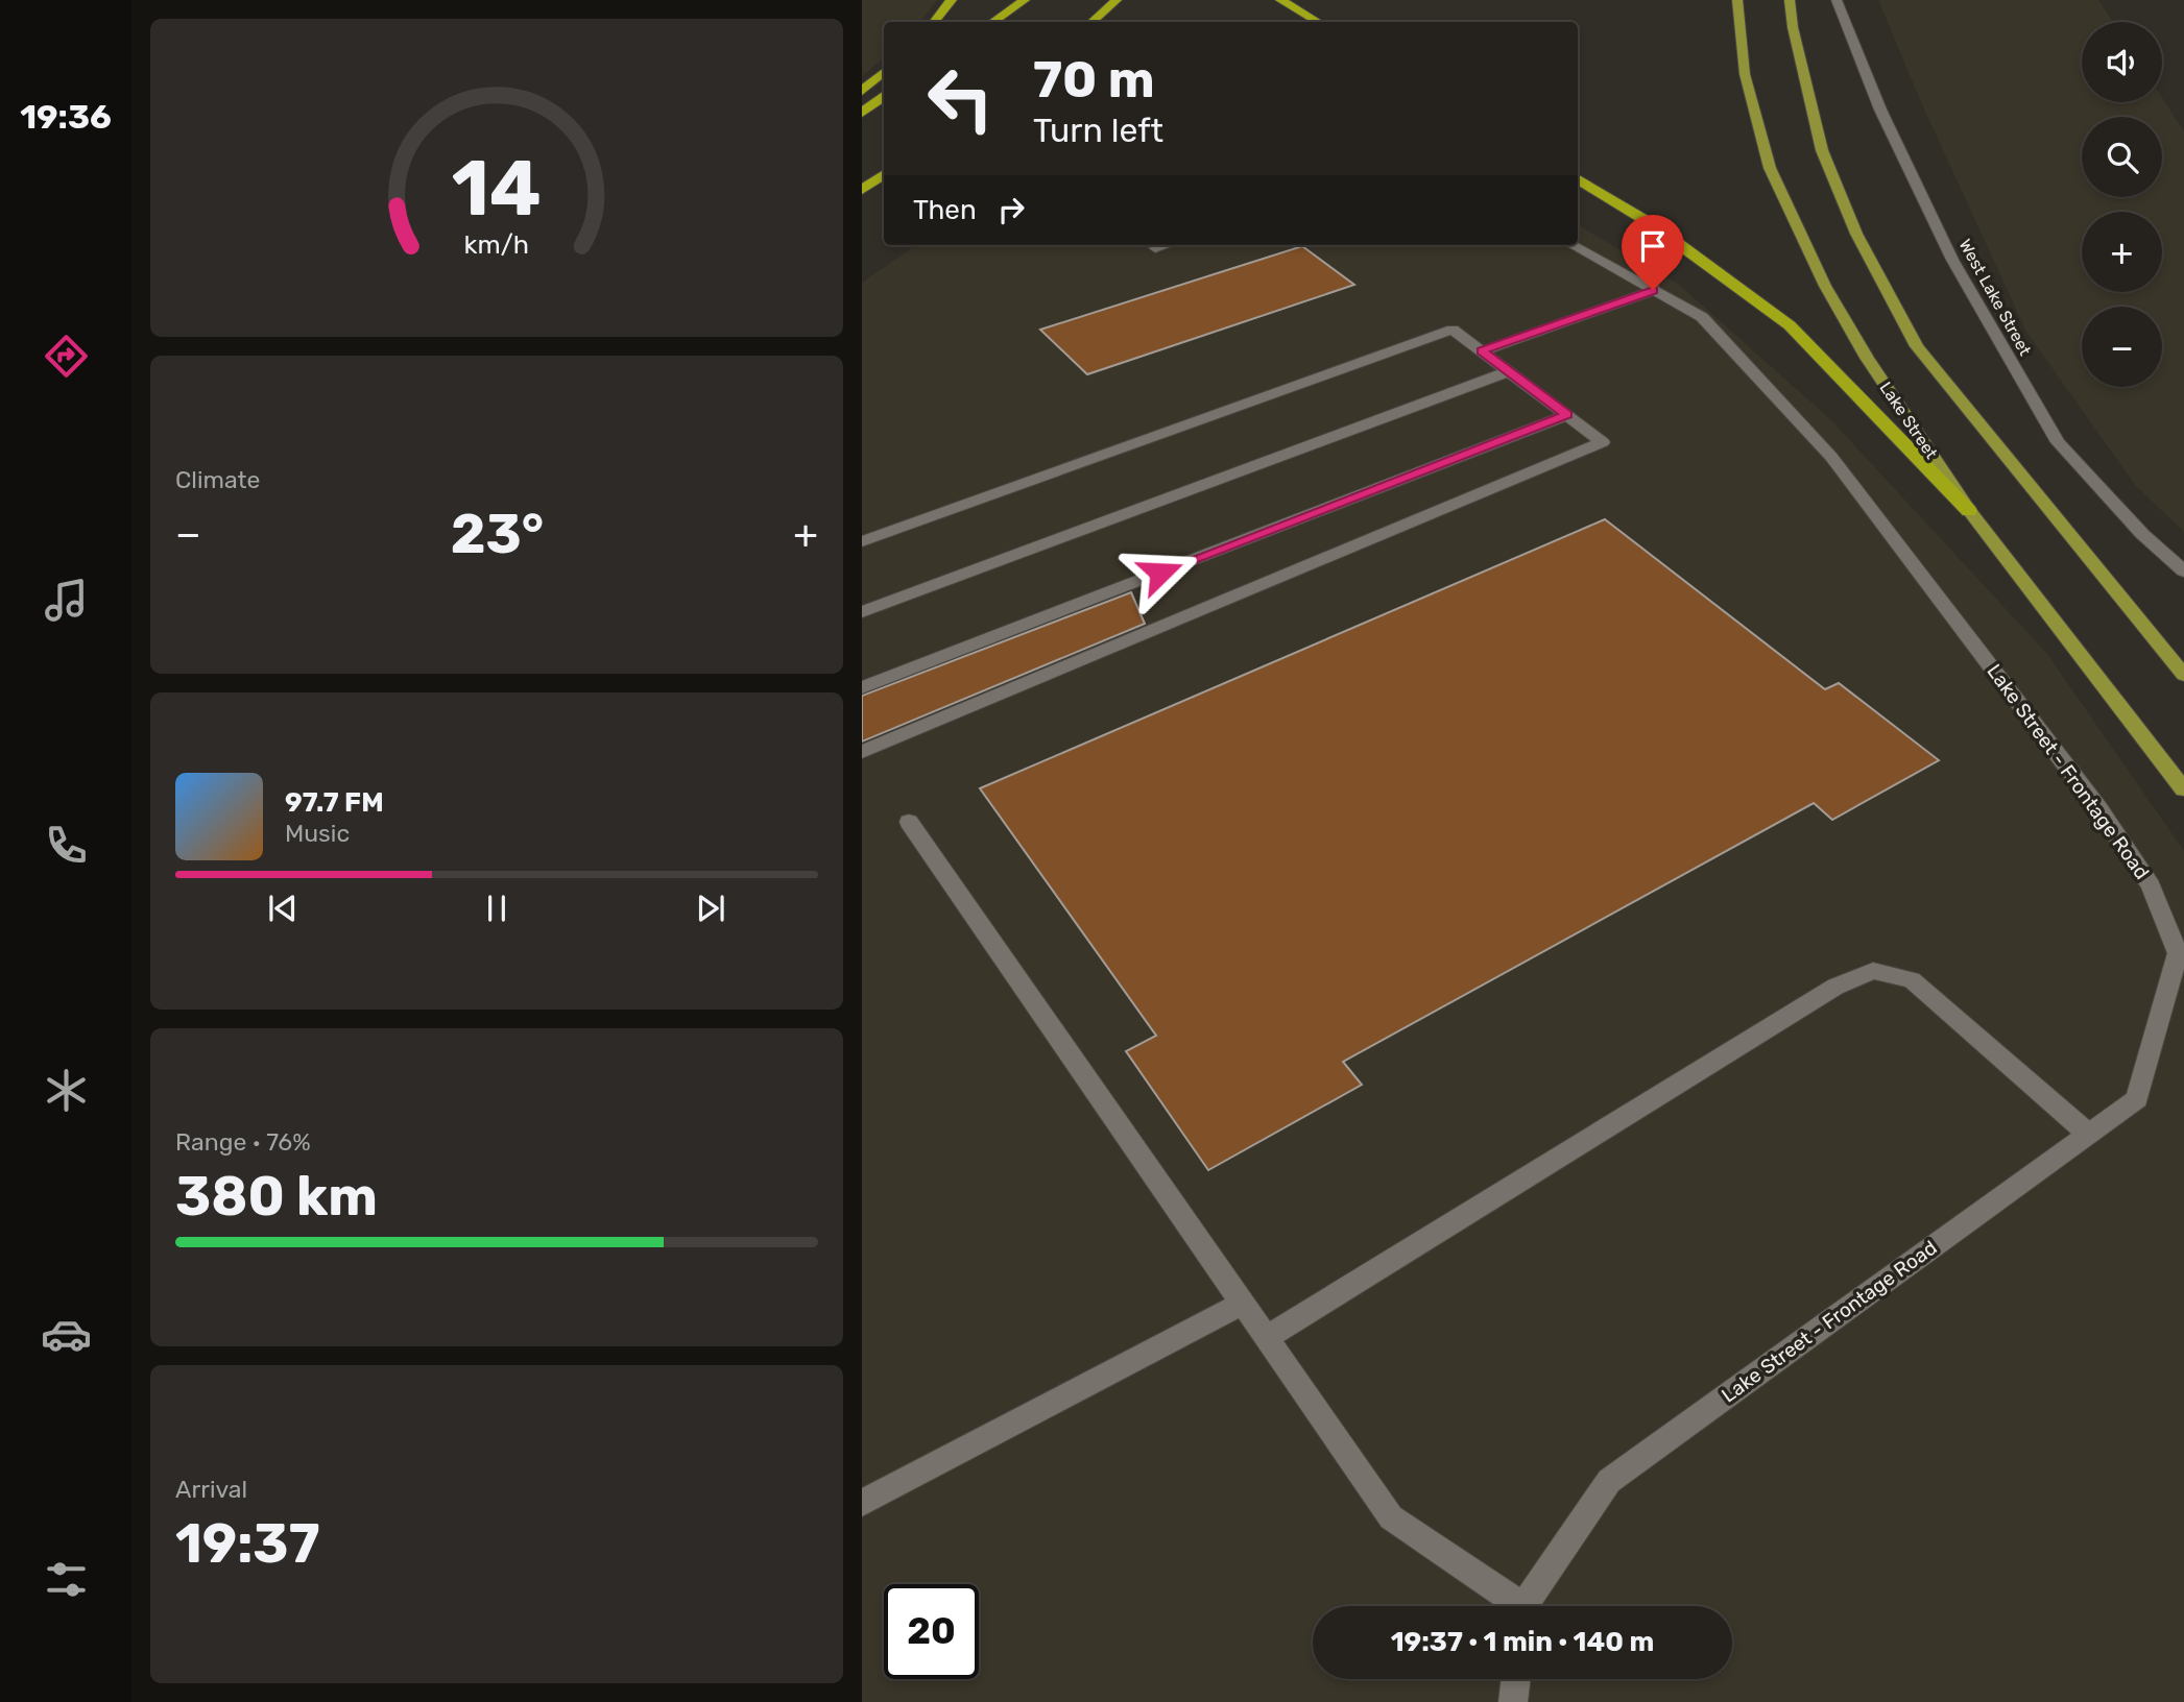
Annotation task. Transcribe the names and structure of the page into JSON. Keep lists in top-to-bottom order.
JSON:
{
  "streets": {
    "main road": ["Lake Street"],
    "street": ["West Lake Street", "Lake Street - Frontage Road"]
  },
  "page": {
    "tabs": "19:36",
    "map_buttons": ["+", "−"],
    "turn": ["70 m", "Turn left"],
    "then": "Then",
    "tile": [
      "Climate",
      ["Range · 76%", "380 km"],
      ["Arrival", "19:37"]
    ],
    "heat": ["−", "23°", "+"],
    "song": ["97.7 FM", "Music"],
    "limit": "20",
    "trip": "19:37 · 1 min · 140 m",
    "gauge": ["14", "km/h"]
  }
}
